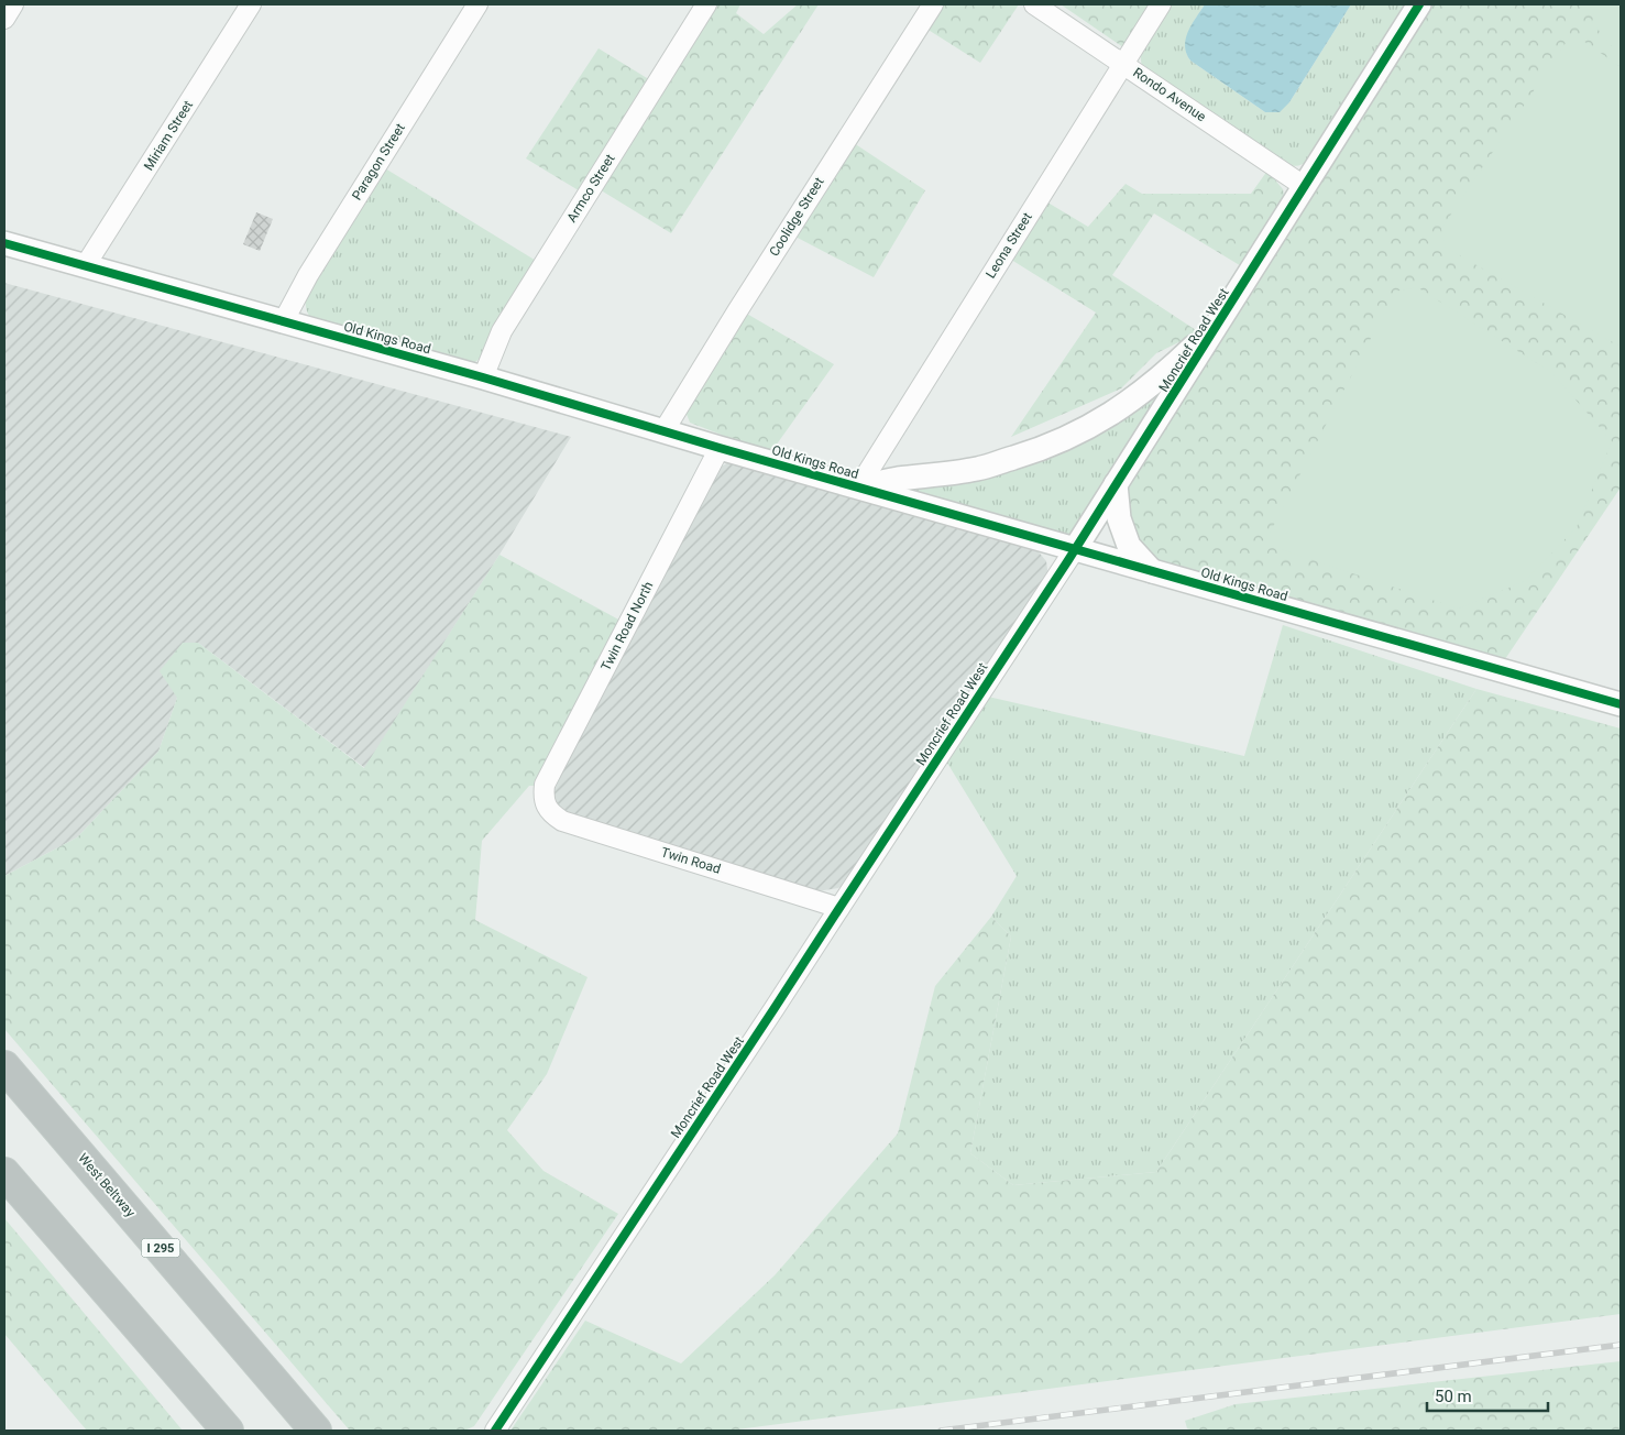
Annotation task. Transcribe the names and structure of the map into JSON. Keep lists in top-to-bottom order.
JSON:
{
  "streets": {
    "highway": ["West Beltway", "I 295"],
    "street": [
      "Rondo Avenue",
      "Miriam Street",
      "Paragon Street",
      "Armco Street",
      "Coolidge Street",
      "Leona Street",
      "Old Kings Road",
      "Moncrief Road West",
      "Twin Road North",
      "Twin Road"
    ]
  },
  "crossings": [
    ["Rondo Avenue", "Leona Street"],
    ["Rondo Avenue", "Moncrief Road West"],
    ["Miriam Street", "Old Kings Road"],
    ["Paragon Street", "Old Kings Road"],
    ["Armco Street", "Old Kings Road"],
    ["Coolidge Street", "Old Kings Road"],
    ["Leona Street", "Old Kings Road"],
    ["Old Kings Road", "Moncrief Road West"],
    ["Old Kings Road", "Twin Road North"],
    ["Moncrief Road West", "Twin Road"],
    ["Twin Road North", "Twin Road"]
  ],
  "scale_bar": "50 m"
}
